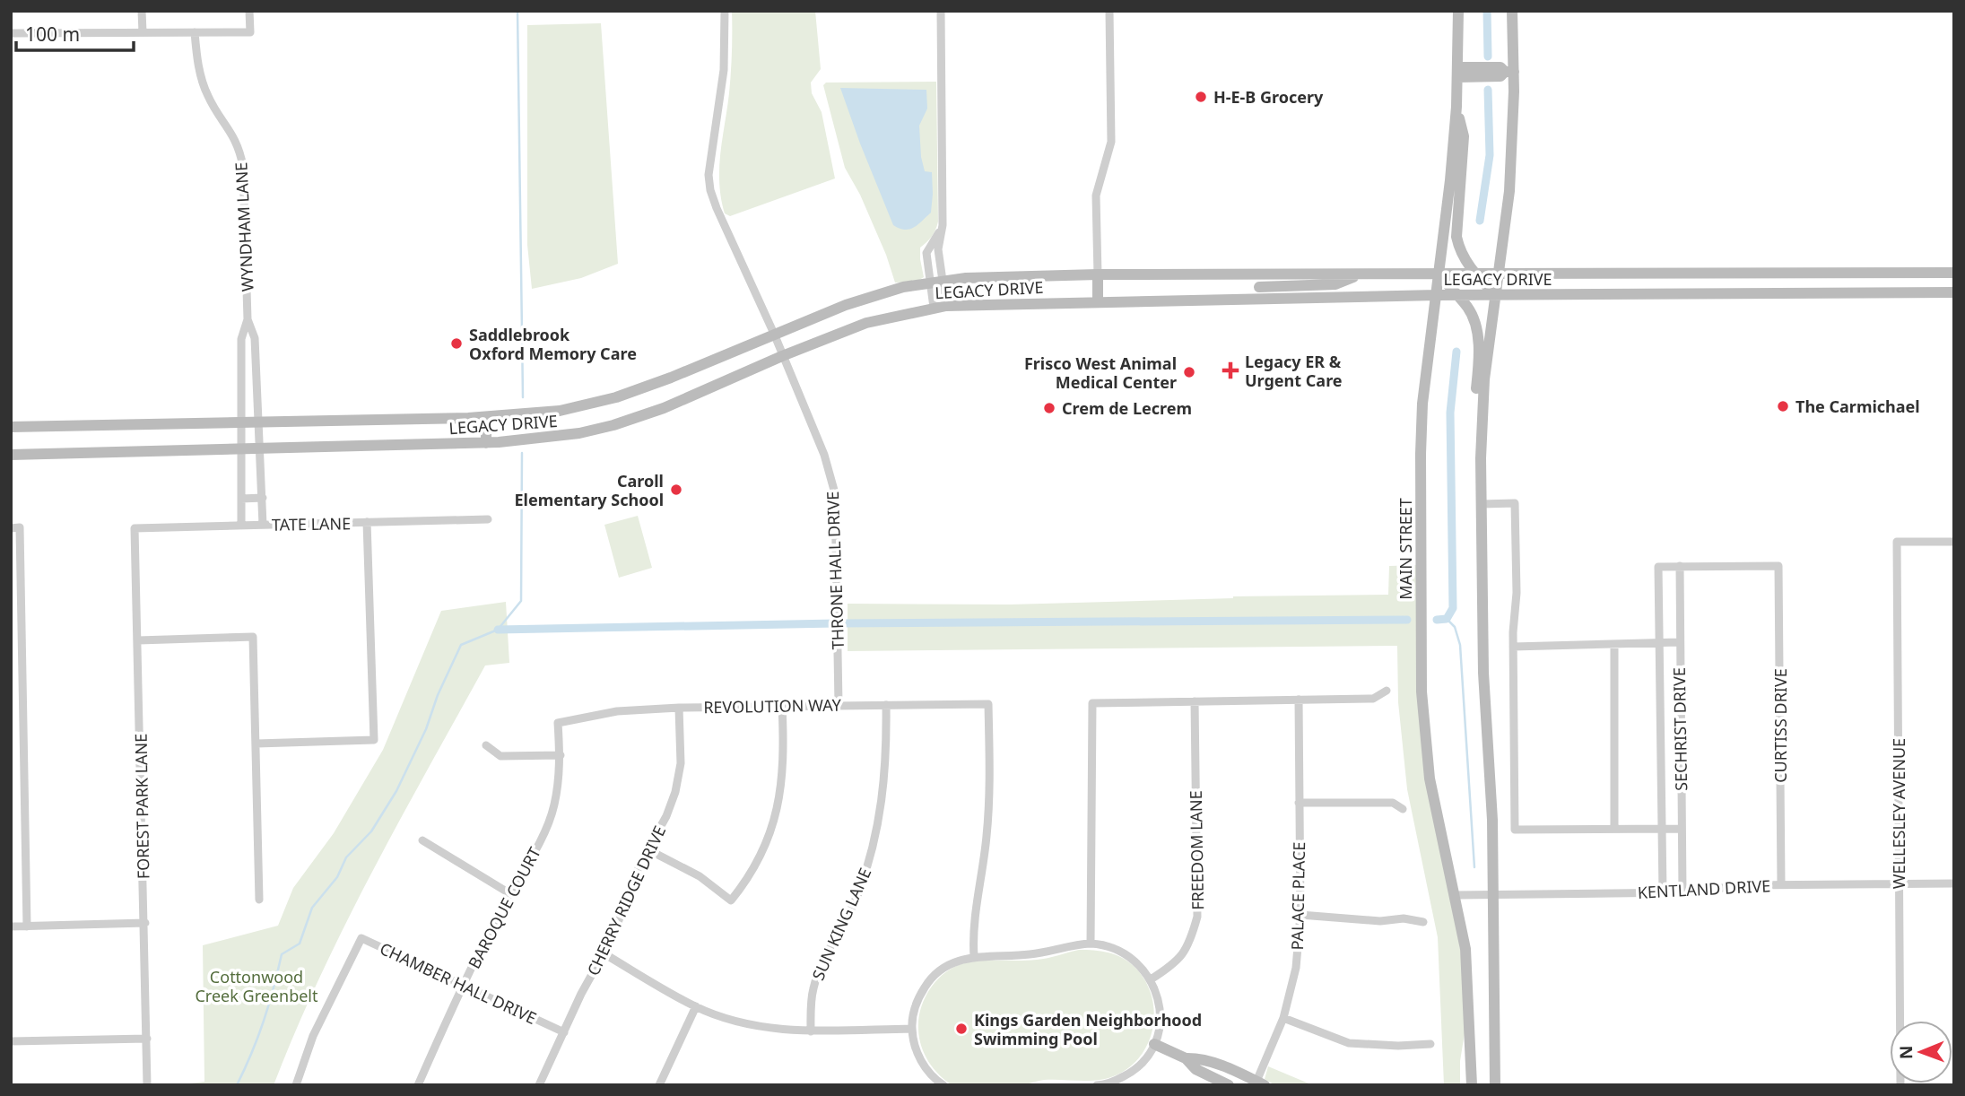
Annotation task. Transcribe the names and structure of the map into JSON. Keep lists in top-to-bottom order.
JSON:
{
  "streets": {
    "main road": ["LEGACY DRIVE", "MAIN STREET"],
    "street": [
      "WYNDHAM LANE",
      "TATE LANE",
      "THRONE HALL DRIVE",
      "REVOLUTION WAY",
      "CURTISS DRIVE",
      "SECHRIST DRIVE",
      "FOREST PARK LANE",
      "WELLESLEY AVENUE",
      "FREEDOM LANE",
      "KENTLAND DRIVE",
      "PALACE PLACE",
      "CHERRY RIDGE DRIVE",
      "BAROQUE COURT",
      "SUN KING LANE",
      "CHAMBER HALL DRIVE"
    ]
  },
  "crossings": [
    ["WYNDHAM LANE", "LEGACY DRIVE"],
    ["WYNDHAM LANE", "TATE LANE"],
    ["LEGACY DRIVE", "MAIN STREET"],
    ["LEGACY DRIVE", "THRONE HALL DRIVE"],
    ["TATE LANE", "FOREST PARK LANE"],
    ["MAIN STREET", "KENTLAND DRIVE"],
    ["THRONE HALL DRIVE", "REVOLUTION WAY"],
    ["REVOLUTION WAY", "CHERRY RIDGE DRIVE"],
    ["REVOLUTION WAY", "BAROQUE COURT"],
    ["REVOLUTION WAY", "SUN KING LANE"],
    ["CURTISS DRIVE", "SECHRIST DRIVE"],
    ["CURTISS DRIVE", "KENTLAND DRIVE"],
    ["SECHRIST DRIVE", "KENTLAND DRIVE"],
    ["WELLESLEY AVENUE", "KENTLAND DRIVE"],
    ["CHERRY RIDGE DRIVE", "CHAMBER HALL DRIVE"],
    ["BAROQUE COURT", "CHAMBER HALL DRIVE"]
  ],
  "parks": ["Cottonwood Creek Greenbelt"],
  "places": {
    "other": [
      "H-E-B Grocery",
      "Saddlebrook Oxford Memory Care",
      "Frisco West Animal Medical Center",
      "The Carmichael",
      "Crem de Lecrem",
      "Caroll Elementary School",
      "Kings Garden Neighborhood Swimming Pool"
    ],
    "health": ["Legacy ER & Urgent Care"]
  },
  "scale_bar": "100 m",
  "north": "left"
}
